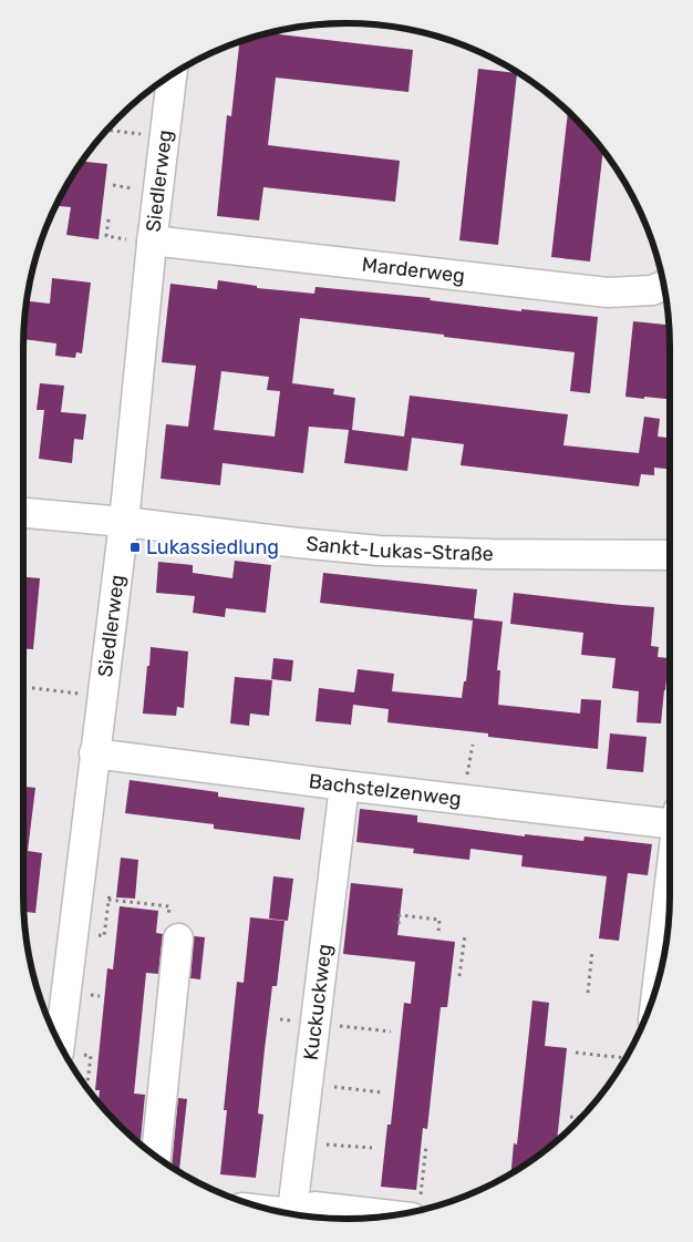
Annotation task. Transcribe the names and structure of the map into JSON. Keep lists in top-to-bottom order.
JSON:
{
  "streets": {
    "street": [
      "Siedlerweg",
      "Marderweg",
      "Sankt-Lukas-Straße",
      "Bachstelzenweg",
      "Kuckuckweg"
    ]
  },
  "crossings": [
    ["Siedlerweg", "Marderweg"],
    ["Siedlerweg", "Sankt-Lukas-Straße"],
    ["Siedlerweg", "Bachstelzenweg"],
    ["Bachstelzenweg", "Kuckuckweg"]
  ],
  "places": {
    "transit": ["Lukassiedlung"]
  }
}
